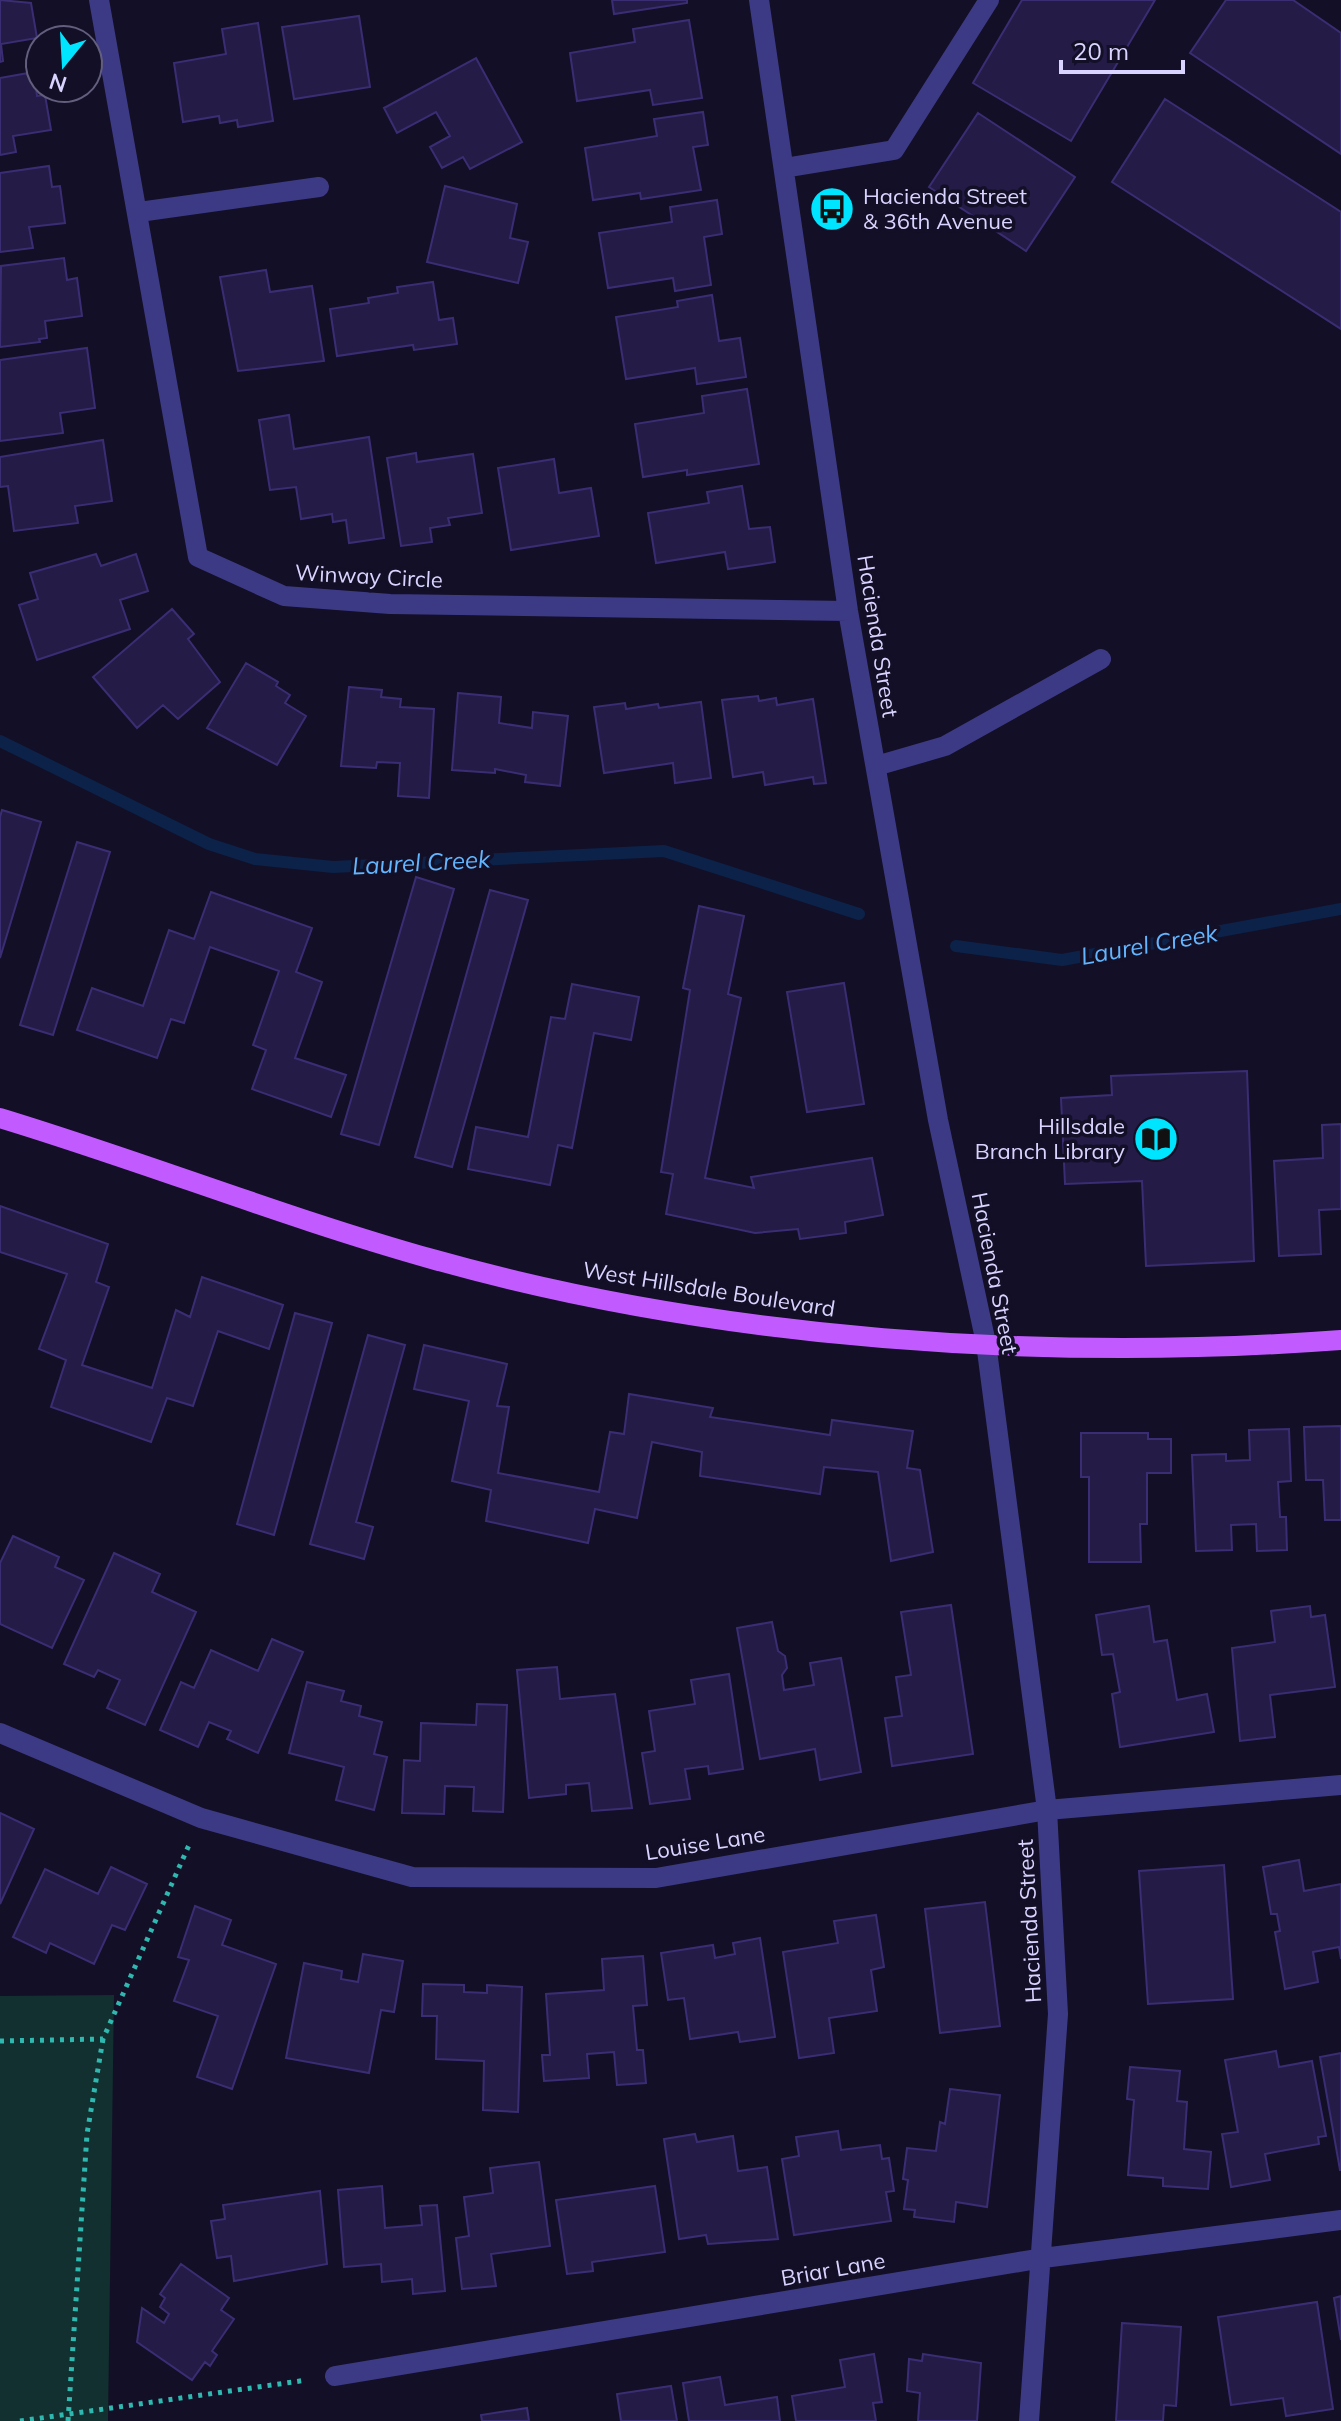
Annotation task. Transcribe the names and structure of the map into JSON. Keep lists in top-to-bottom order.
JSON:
{
  "streets": {
    "main road": ["West Hillsdale Boulevard"],
    "street": [
      "Winway Circle",
      "Hacienda Street",
      "Louise Lane",
      "Briar Lane"
    ]
  },
  "crossings": [
    ["Winway Circle", "Hacienda Street"],
    ["Hacienda Street", "West Hillsdale Boulevard"],
    ["Hacienda Street", "Louise Lane"],
    ["Hacienda Street", "Briar Lane"]
  ],
  "water": ["Laurel Creek"],
  "places": {
    "bus stop": ["Hacienda Street & 36th Avenue"],
    "library": ["Hillsdale Branch Library"]
  },
  "scale_bar": "20 m",
  "north": "bottom"
}
